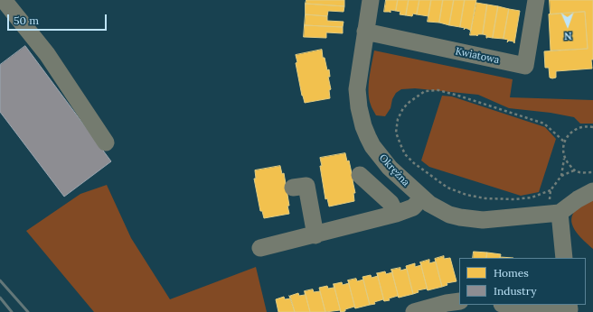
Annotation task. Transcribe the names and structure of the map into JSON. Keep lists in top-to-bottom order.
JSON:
{
  "streets": {
    "street": ["Kwiatowa", "Okrężna"]
  },
  "crossings": [
    ["Kwiatowa", "Okrężna"]
  ],
  "legend": ["Homes", "Industry"],
  "scale_bar": "50 m",
  "north": "bottom"
}
